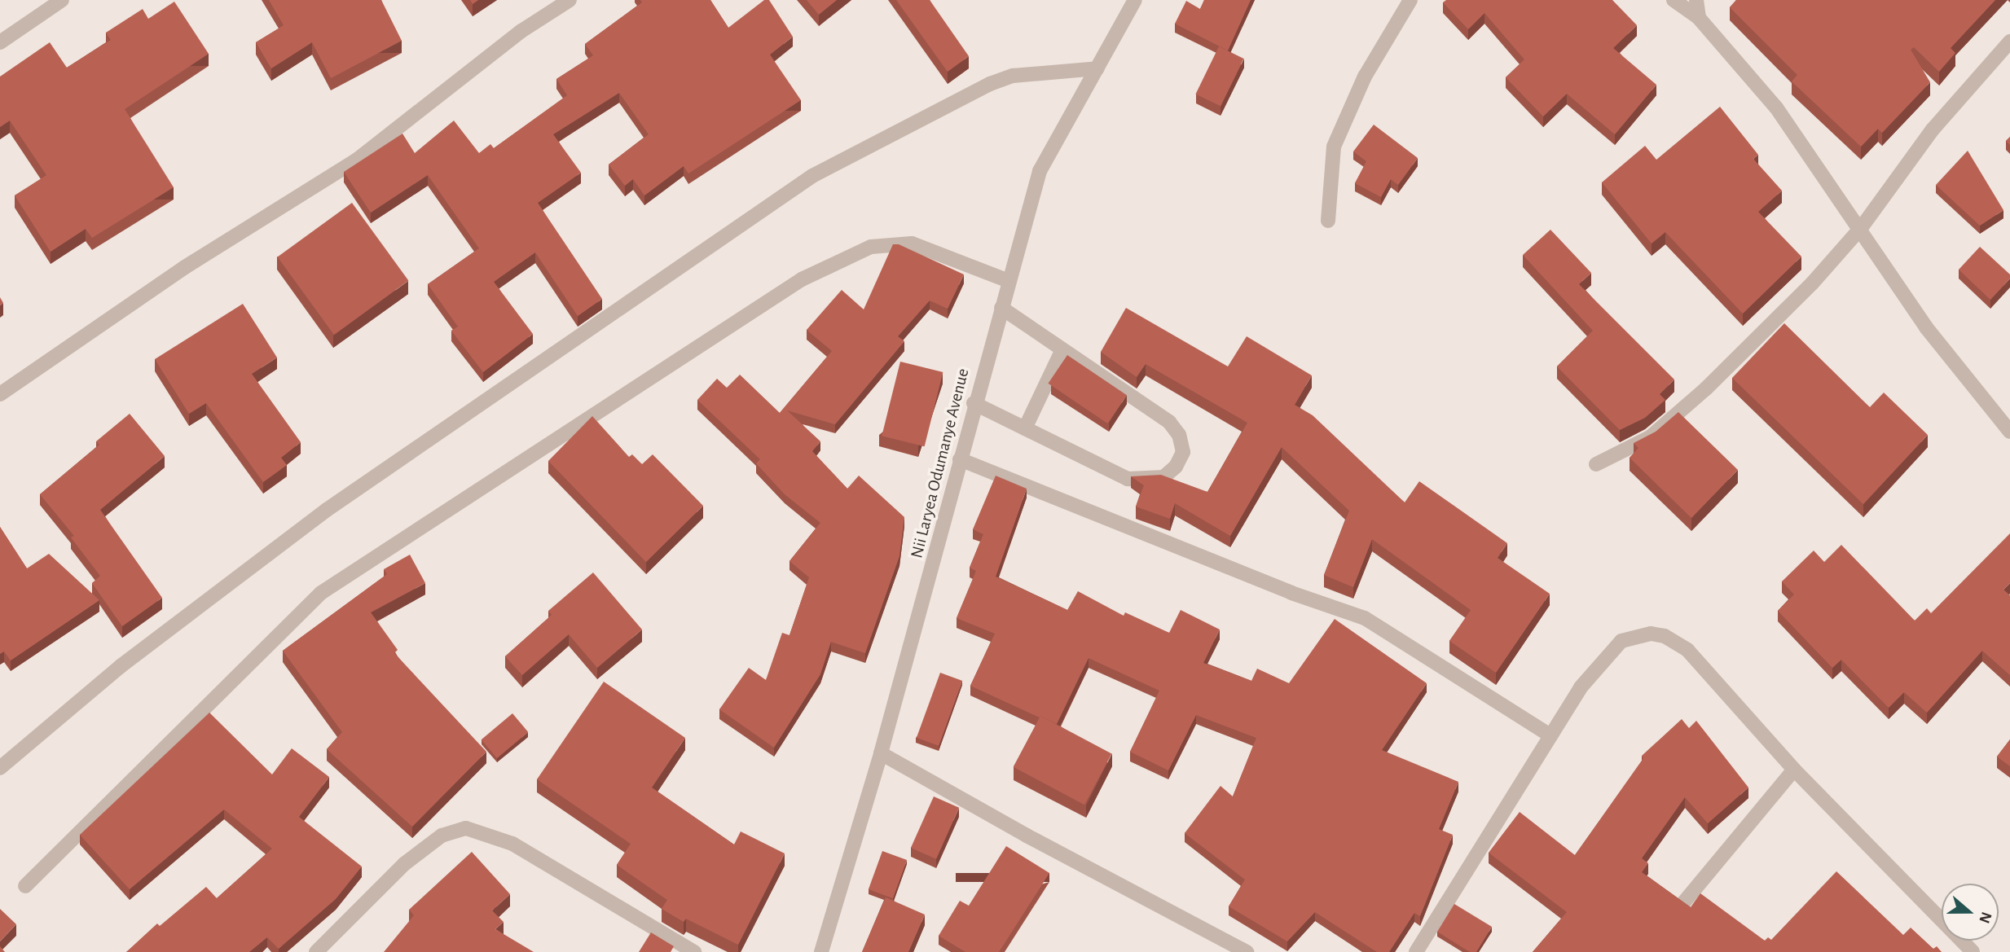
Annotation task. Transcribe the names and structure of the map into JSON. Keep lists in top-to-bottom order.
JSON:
{
  "streets": {
    "street": ["Nii Laryea Odumanye Avenue"]
  },
  "north": "right"
}
